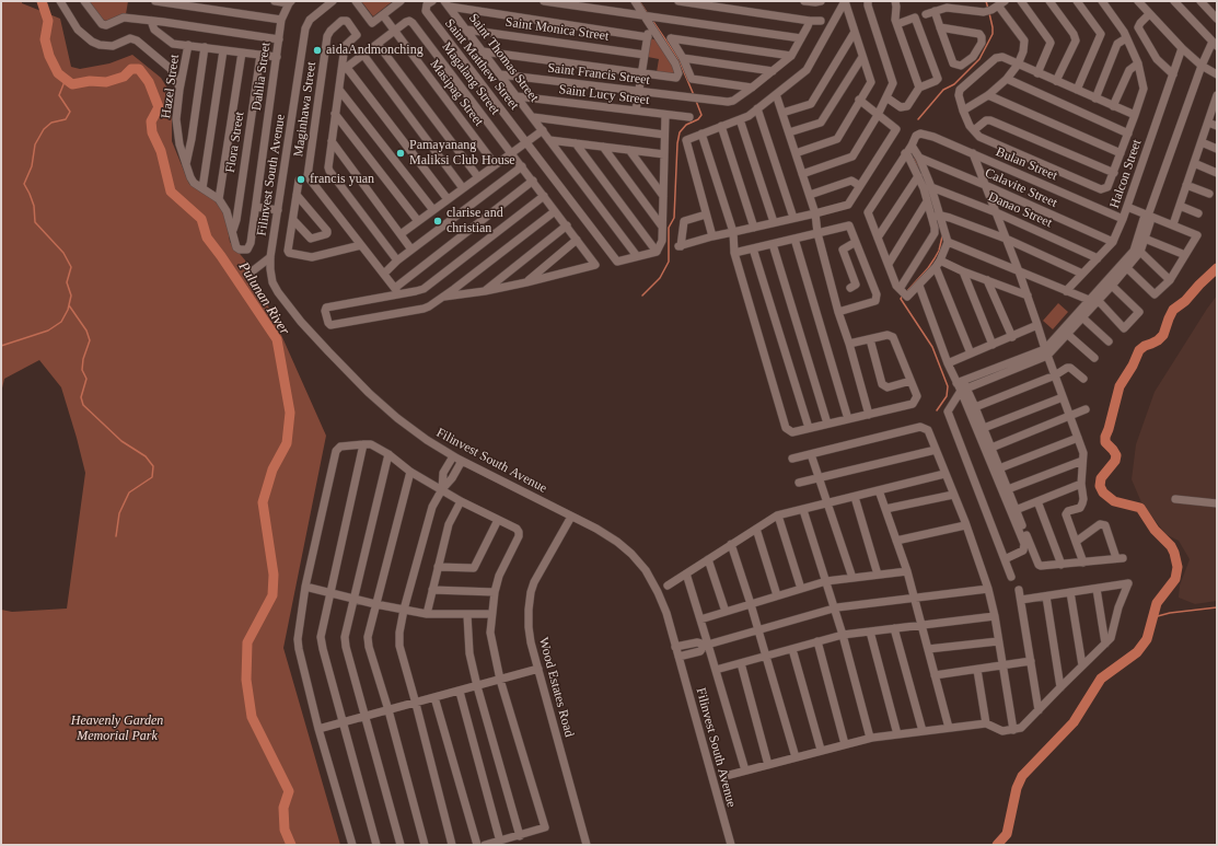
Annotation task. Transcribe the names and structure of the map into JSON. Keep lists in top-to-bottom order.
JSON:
{
  "streets": {
    "street": [
      "Saint Monica Street",
      "Saint Thomas Street",
      "Saint Matthew Street",
      "Saint Francis Street",
      "Dahlia Street",
      "Magalang Street",
      "Hazel Street",
      "Masipag Street",
      "Saint Lucy Street",
      "Maginhawa Street",
      "Flora Street",
      "Bulan Street",
      "Halcon Street",
      "Filinvest South Avenue",
      "Calavite Street",
      "Danao Street",
      "Wood Estates Road"
    ]
  },
  "crossings": [
    ["Saint Monica Street", "Saint Thomas Street"],
    ["Saint Thomas Street", "Saint Francis Street"],
    ["Saint Thomas Street", "Saint Lucy Street"],
    ["Dahlia Street", "Hazel Street"],
    ["Magalang Street", "Masipag Street"],
    ["Hazel Street", "Flora Street"],
    ["Bulan Street", "Halcon Street"],
    ["Halcon Street", "Calavite Street"],
    ["Halcon Street", "Danao Street"],
    ["Filinvest South Avenue", "Wood Estates Road"]
  ],
  "water": ["Pulunan River"],
  "parks": ["Heavenly Garden Memorial Park"],
  "places": [
    "aidaAndmonching",
    "Pamayanang Maliksi Club House",
    "francis yuan",
    "clarise and christian"
  ]
}
